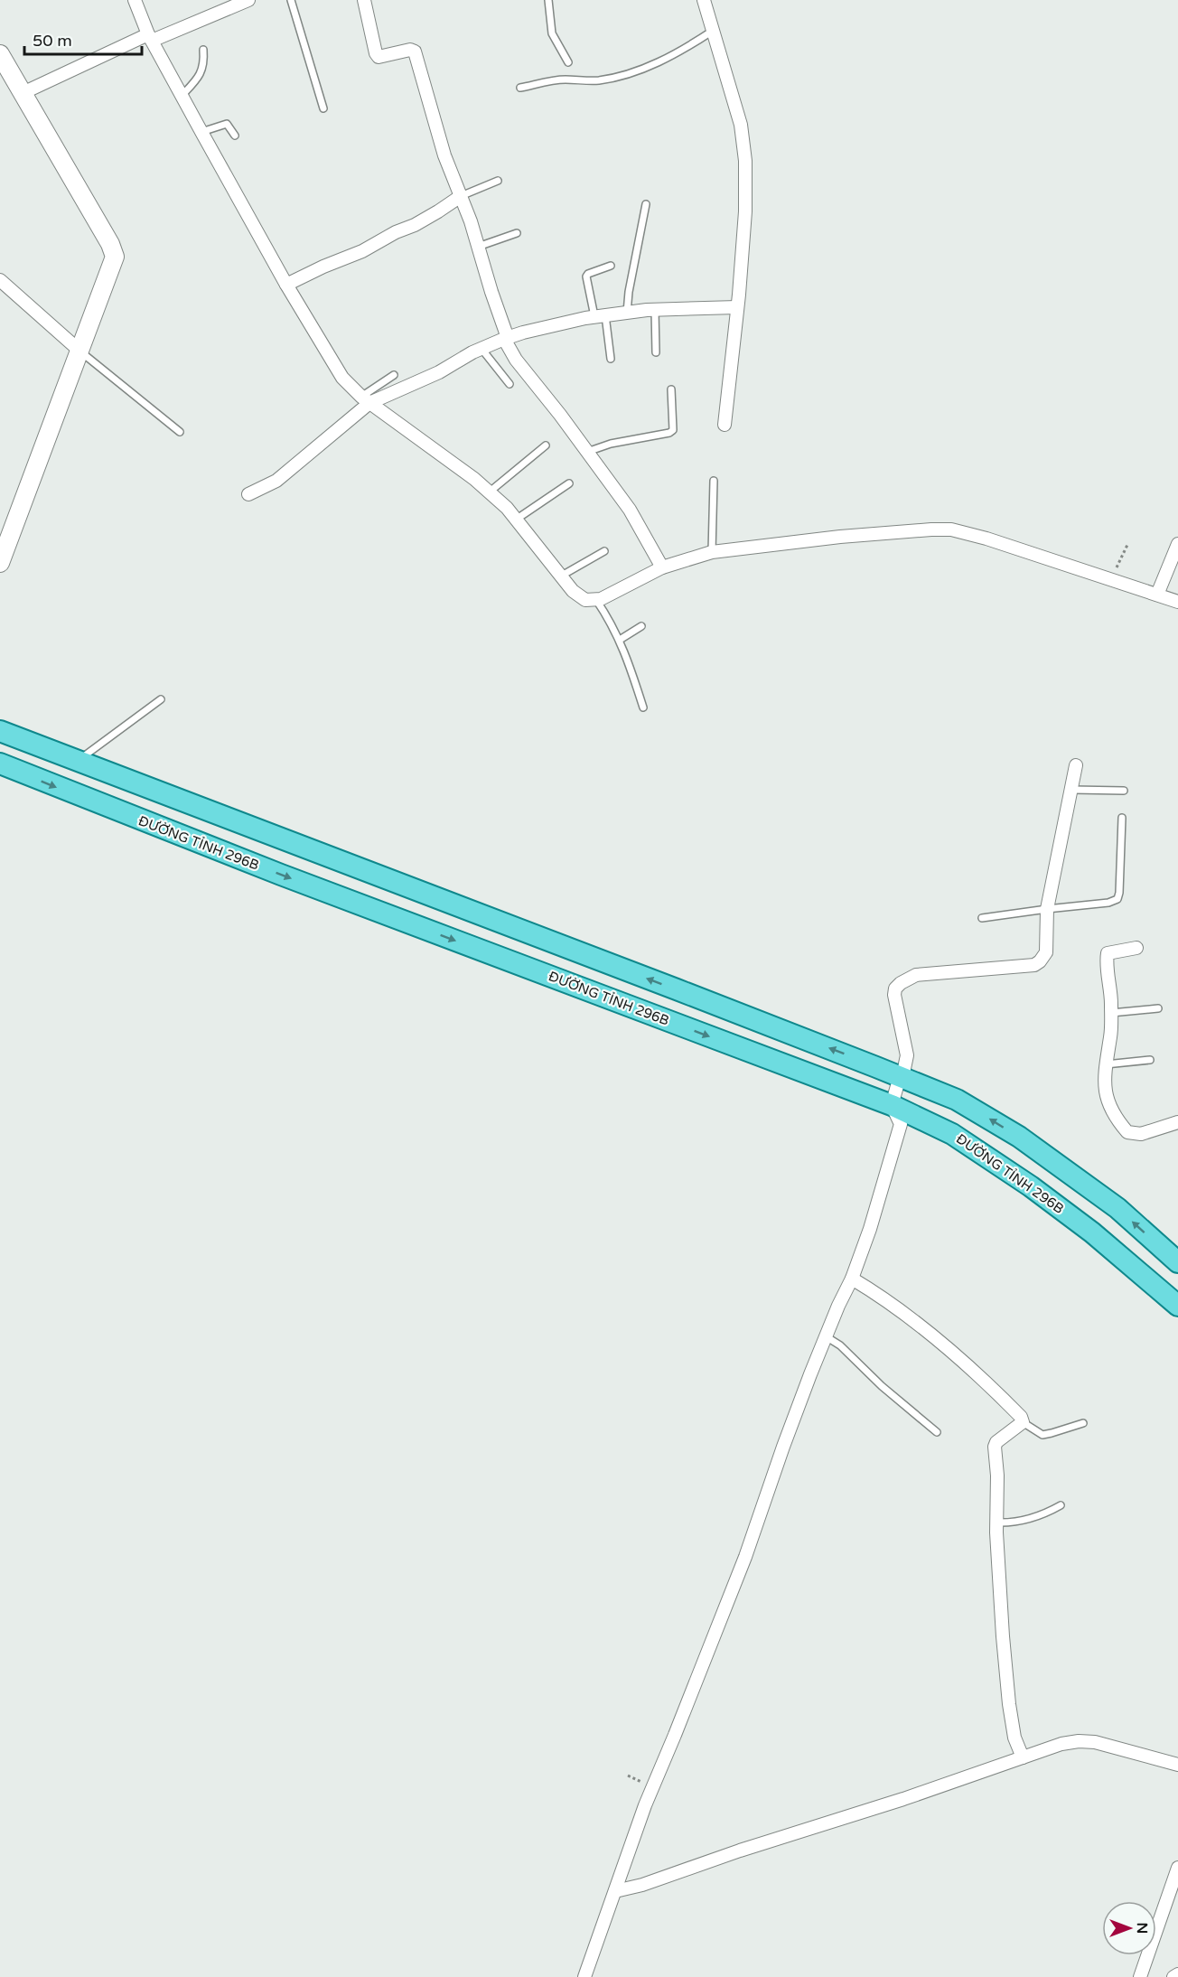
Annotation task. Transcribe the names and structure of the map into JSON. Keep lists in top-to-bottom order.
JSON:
{
  "streets": {
    "main road": ["ĐƯỜNG TỈNH 296B"]
  },
  "scale_bar": "50 m",
  "north": "right"
}
